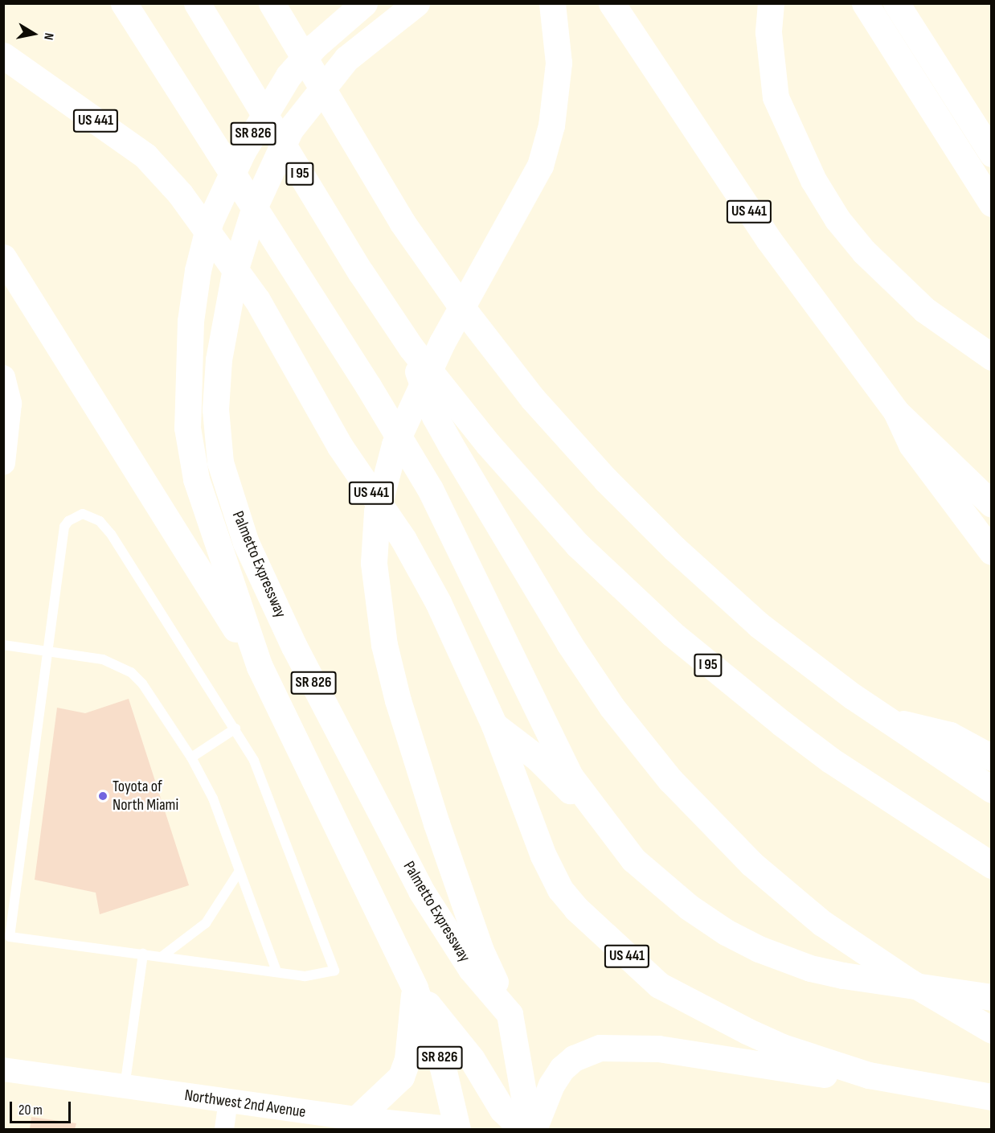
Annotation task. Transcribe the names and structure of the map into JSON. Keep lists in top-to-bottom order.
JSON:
{
  "streets": {
    "main road": [
      "US 441",
      "SR 826",
      "I 95",
      "Palmetto Expressway"
    ],
    "street": ["Northwest 2nd Avenue"]
  },
  "crossings": [
    ["Palmetto Expressway", "Northwest 2nd Avenue"]
  ],
  "places": ["Toyota of North Miami"],
  "scale_bar": "20 m",
  "north": "right"
}
